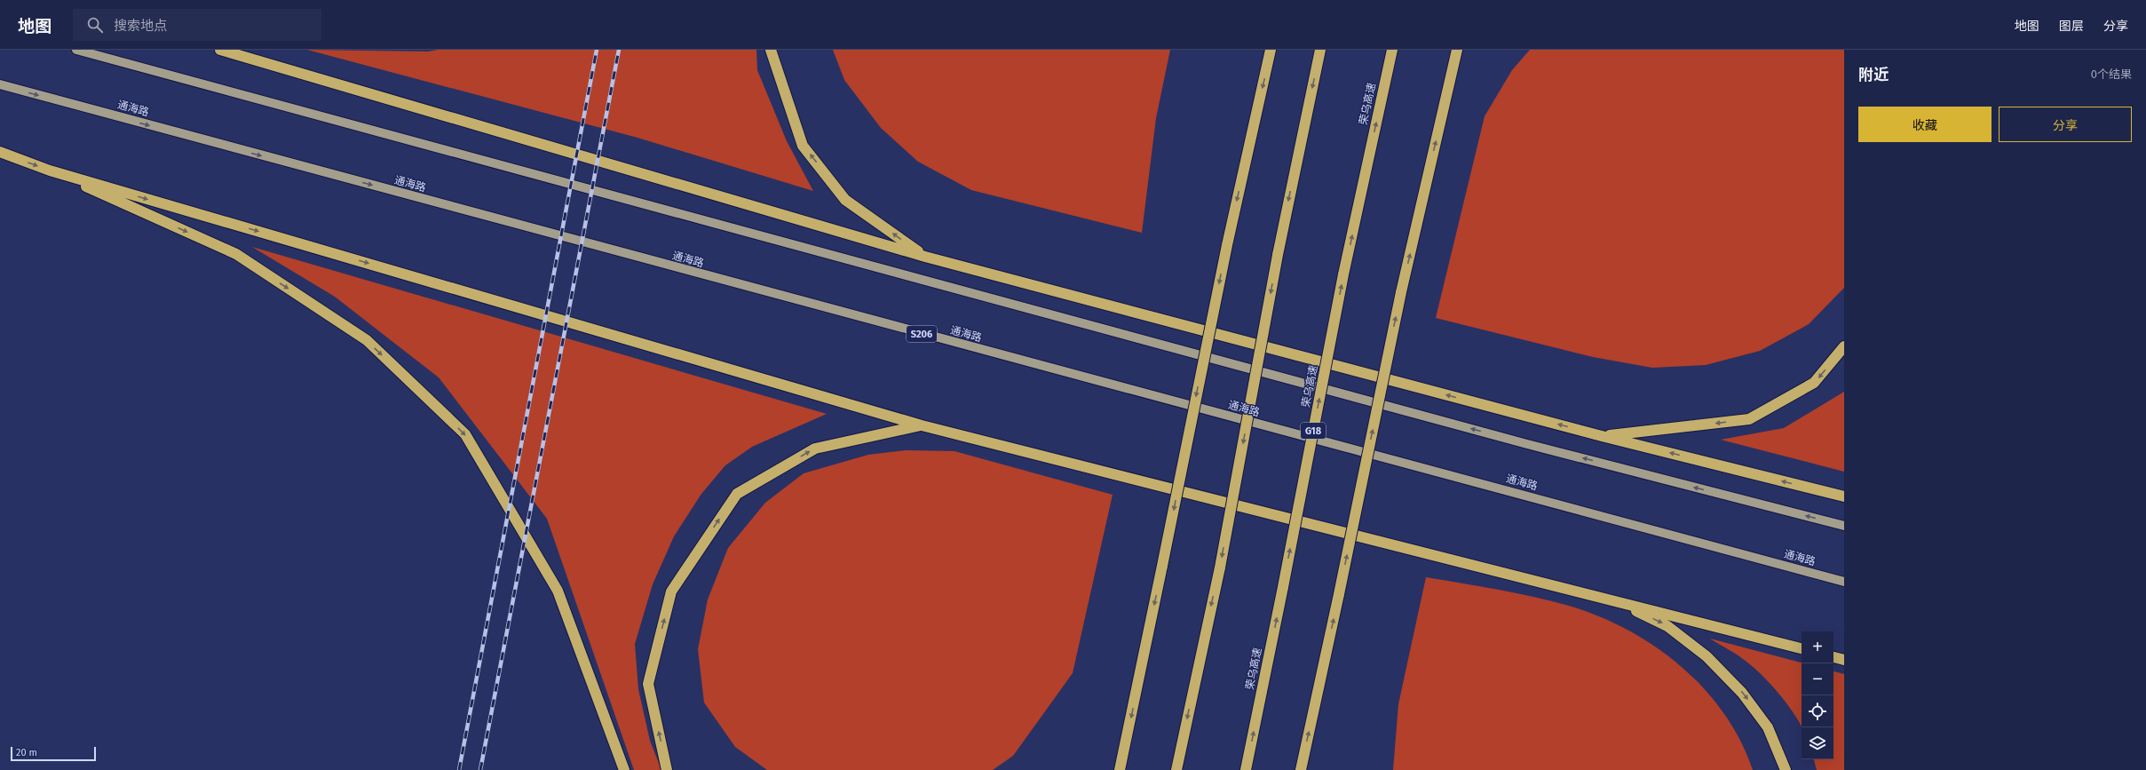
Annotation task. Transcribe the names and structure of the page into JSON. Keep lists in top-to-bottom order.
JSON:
{
  "streets": {
    "highway": ["荣乌高速", "G18"],
    "main road": ["通海路", "S206"]
  },
  "scale_bar": "20 m",
  "page": {
    "header": "地图",
    "search": "搜索地点",
    "nav": ["地图", "图层", "分享"],
    "heading": ["附近", "0个结果"],
    "buttons": ["收藏", "分享"],
    "map_buttons": ["+", "−"],
    "scale": "20 m"
  }
}
